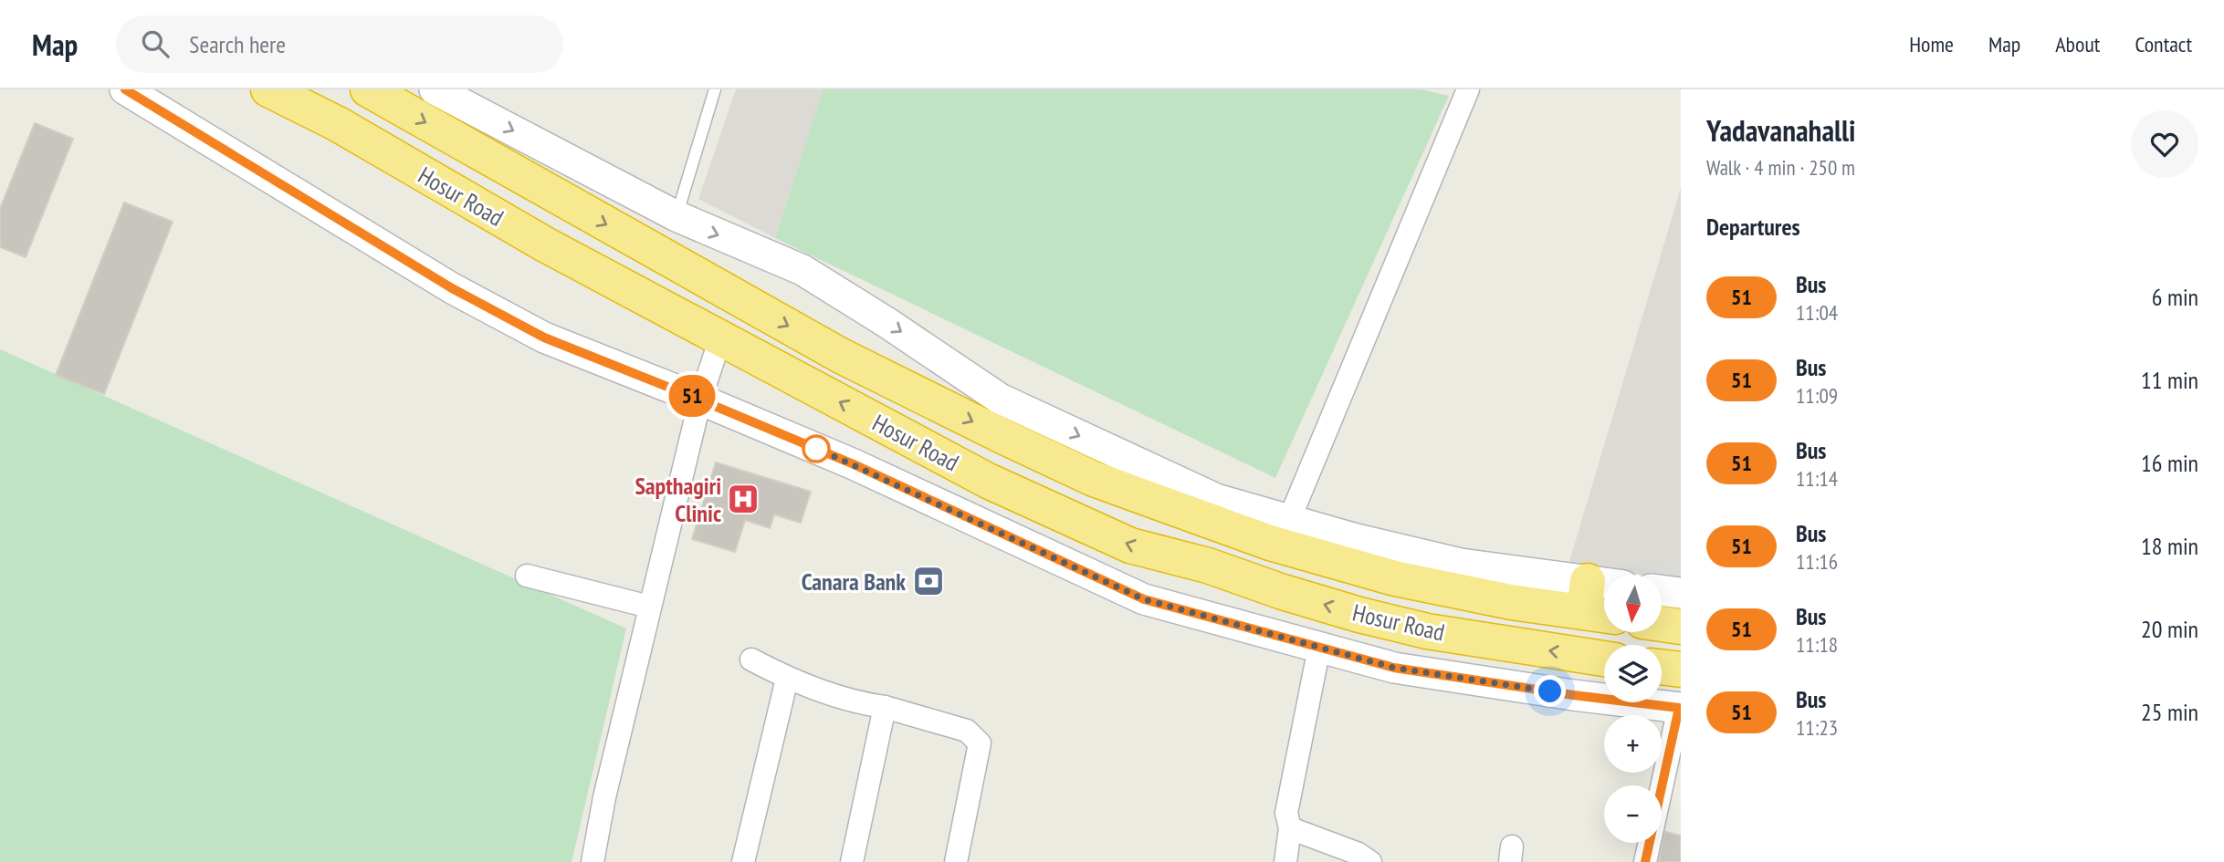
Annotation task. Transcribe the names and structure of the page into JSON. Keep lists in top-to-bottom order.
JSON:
{
  "streets": {
    "highway": ["Hosur Road"]
  },
  "places": {
    "hospital": ["Sapthagiri Clinic"],
    "bank": ["Canara Bank"]
  },
  "lines": ["bus line 51"],
  "north": "bottom",
  "page": {
    "header": "Map",
    "search": "Search here",
    "nav": [
      "Home",
      "Map",
      "About",
      "Contact"
    ],
    "on_map": "51",
    "heading": [
      ["Yadavanahalli", "Walk · 4 min · 250 m"],
      "Departures"
    ],
    "list": [
      {
        "mark": "51",
        "name": "Bus",
        "note": "11:04",
        "value": "6 min"
      },
      {
        "mark": "51",
        "name": "Bus",
        "note": "11:09",
        "value": "11 min"
      },
      {
        "mark": "51",
        "name": "Bus",
        "note": "11:14",
        "value": "16 min"
      },
      {
        "mark": "51",
        "name": "Bus",
        "note": "11:16",
        "value": "18 min"
      },
      {
        "mark": "51",
        "name": "Bus",
        "note": "11:18",
        "value": "20 min"
      },
      {
        "mark": "51",
        "name": "Bus",
        "note": "11:23",
        "value": "25 min"
      }
    ],
    "map_buttons": ["+", "−"]
  }
}
